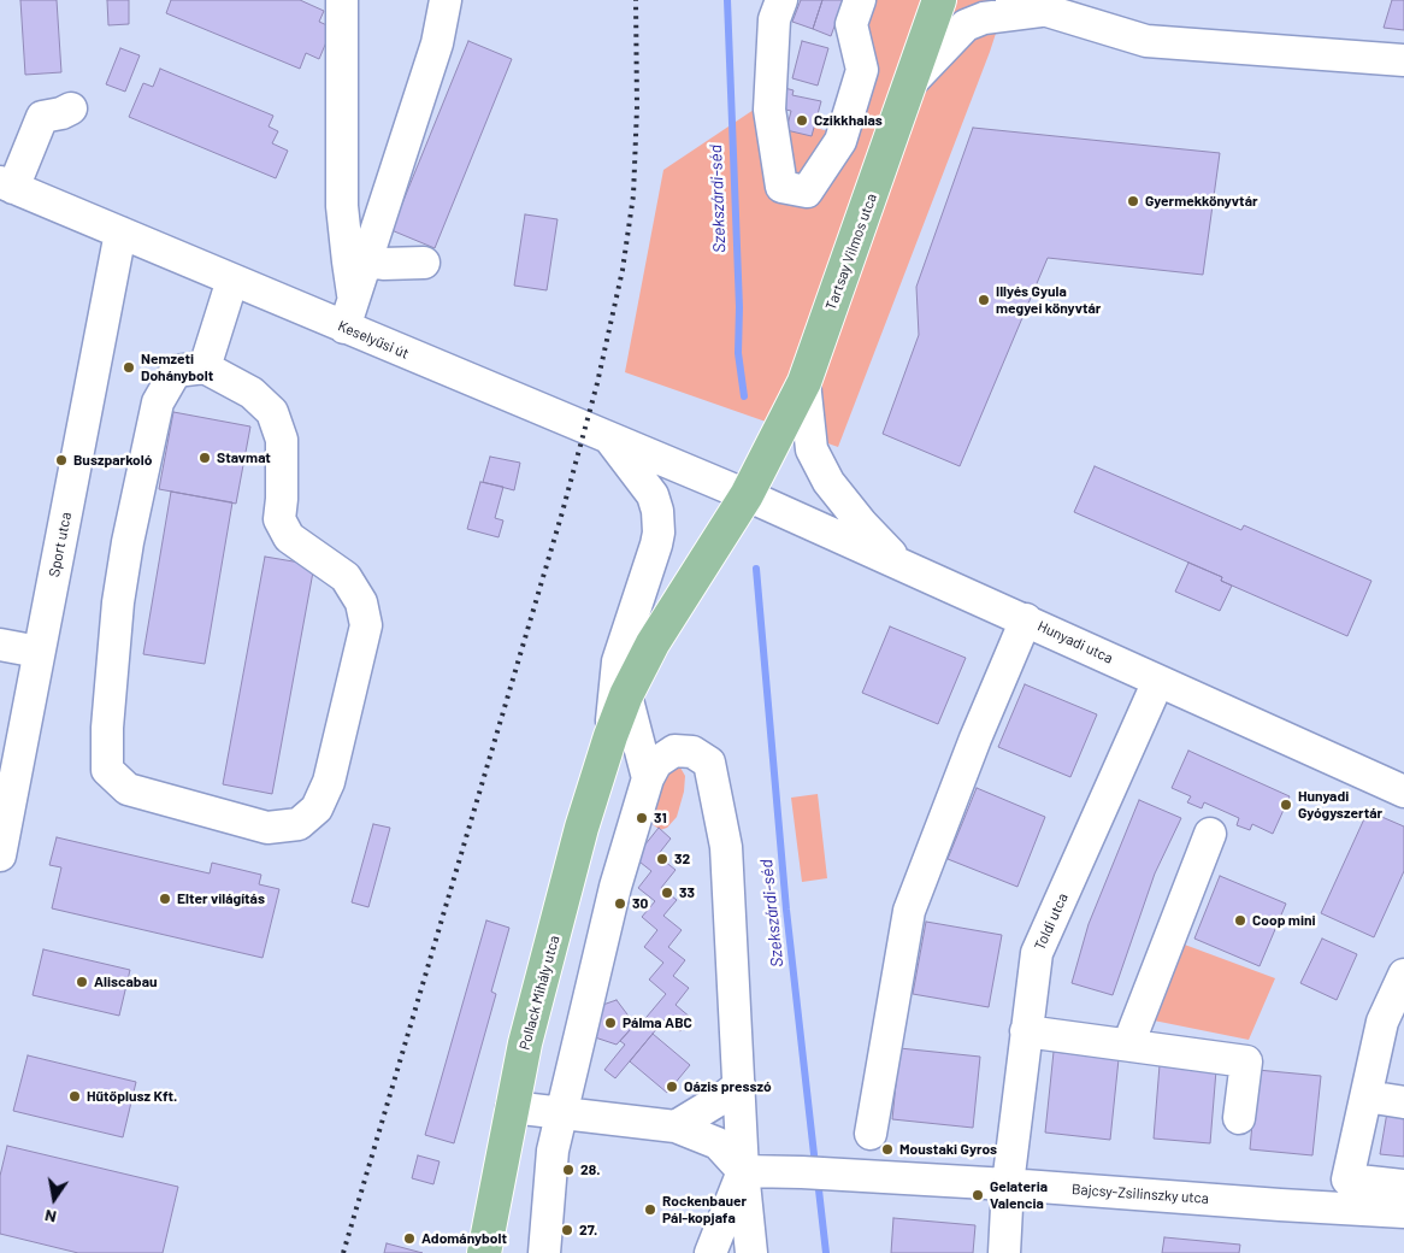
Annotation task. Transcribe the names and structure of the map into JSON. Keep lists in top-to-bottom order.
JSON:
{
  "streets": {
    "main road": ["Tartsay Vilmos utca", "Pollack Mihály utca"],
    "street": [
      "Keselyűsi út",
      "Sport utca",
      "Hunyadi utca",
      "Toldi utca",
      "Bajcsy-Zsilinszky utca"
    ]
  },
  "crossings": [
    ["Tartsay Vilmos utca", "Keselyűsi út"],
    ["Tartsay Vilmos utca", "Hunyadi utca"],
    ["Tartsay Vilmos utca", "Pollack Mihály utca"],
    ["Keselyűsi út", "Sport utca"],
    ["Keselyűsi út", "Hunyadi utca"],
    ["Keselyűsi út", "Pollack Mihály utca"],
    ["Hunyadi utca", "Toldi utca"],
    ["Hunyadi utca", "Pollack Mihály utca"],
    ["Toldi utca", "Bajcsy-Zsilinszky utca"]
  ],
  "water": ["Szekszárdi-séd"],
  "places": [
    "Czikkhalas",
    "Gyermekkönyvtár",
    "Illyés Gyula megyei könyvtár",
    "Nemzeti Dohánybolt",
    "Stavmat",
    "Buszparkoló",
    "Hunyadi Gyógyszertár",
    "31",
    "32",
    "33",
    "Elter világítás",
    "30",
    "Coop mini",
    "Aliscabau",
    "Pálma ABC",
    "Oázis presszó",
    "Hűtőplusz Kft.",
    "Moustaki Gyros",
    "28.",
    "Gelateria Valencia",
    "Rockenbauer Pál-kopjafa",
    "27.",
    "Adománybolt"
  ],
  "north": "bottom"
}
